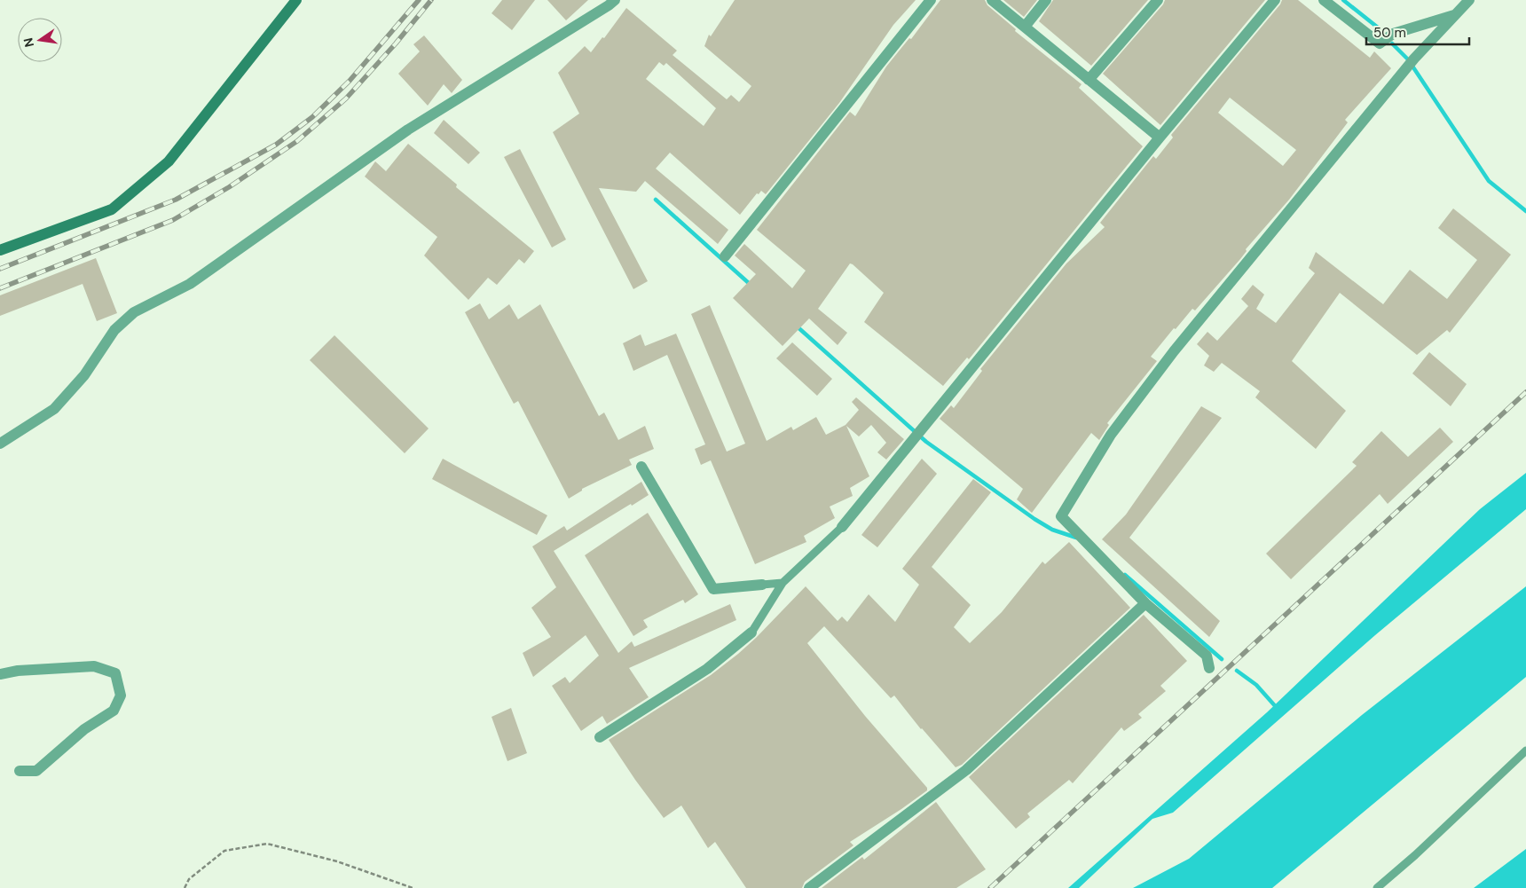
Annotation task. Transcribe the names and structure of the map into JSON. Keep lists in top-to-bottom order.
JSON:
{
  "scale_bar": "50 m",
  "north": "left"
}
